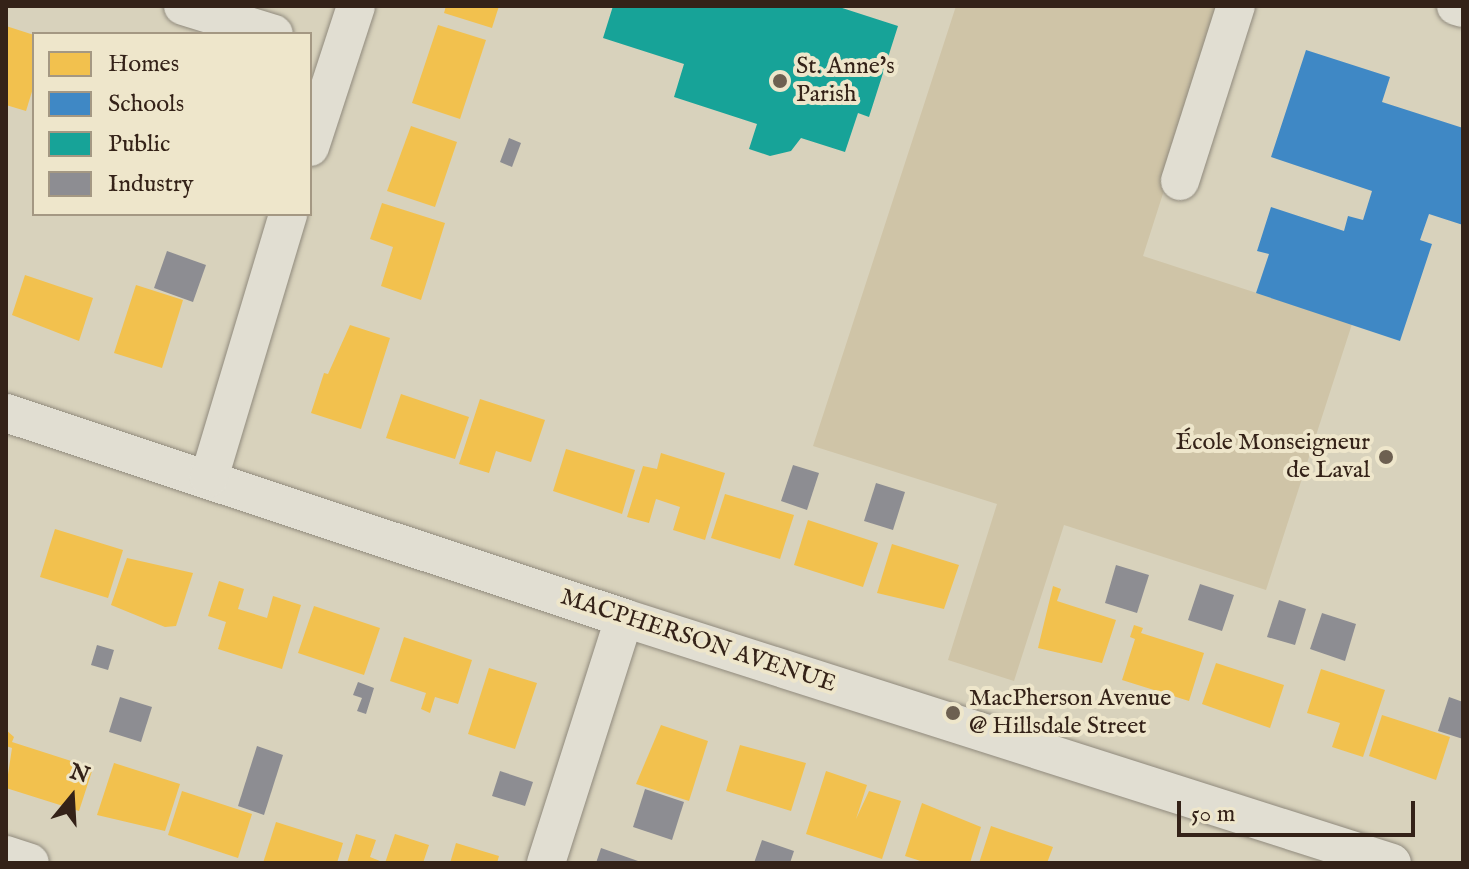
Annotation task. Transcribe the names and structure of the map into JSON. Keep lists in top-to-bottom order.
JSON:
{
  "streets": {
    "street": ["MACPHERSON AVENUE"]
  },
  "places": ["St. Anne's Parish", "École Monseigneur de Laval", "MacPherson Avenue @ Hillsdale Street"],
  "legend": [
    "Homes",
    "Schools",
    "Public",
    "Industry"
  ],
  "scale_bar": "50 m",
  "north": "top"
}
